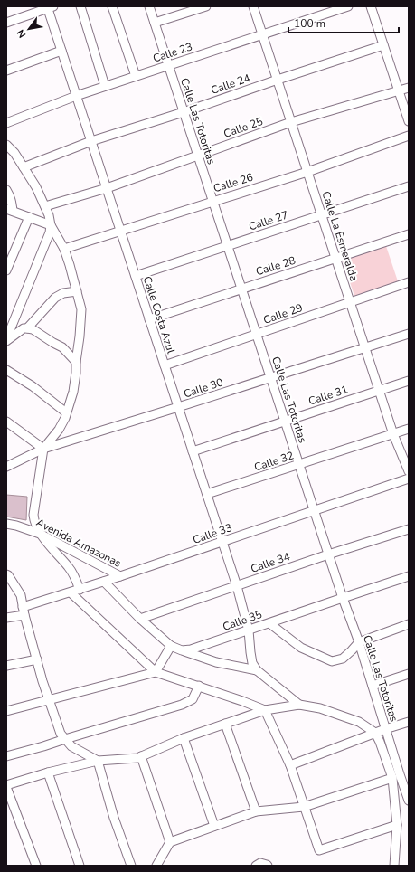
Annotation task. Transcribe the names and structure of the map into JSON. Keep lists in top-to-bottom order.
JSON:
{
  "streets": {
    "street": [
      "Calle 23",
      "Calle 24",
      "Calle Las Totoritas",
      "Calle 25",
      "Calle 26",
      "Calle 27",
      "Calle La Esmeralda",
      "Calle 28",
      "Calle 29",
      "Calle Costa Azul",
      "Calle 30",
      "Calle 31",
      "Calle 32",
      "Calle 33",
      "Avenida Amazonas",
      "Calle 34",
      "Calle 35"
    ]
  },
  "crossings": [
    ["Calle 23", "Calle Las Totoritas"],
    ["Calle 23", "Calle La Esmeralda"],
    ["Calle 23", "Calle Costa Azul"],
    ["Calle 24", "Calle Las Totoritas"],
    ["Calle 24", "Calle La Esmeralda"],
    ["Calle 24", "Calle Costa Azul"],
    ["Calle Las Totoritas", "Calle 25"],
    ["Calle Las Totoritas", "Calle 26"],
    ["Calle Las Totoritas", "Calle 27"],
    ["Calle Las Totoritas", "Calle 28"],
    ["Calle Las Totoritas", "Calle 29"],
    ["Calle Las Totoritas", "Calle 30"],
    ["Calle Las Totoritas", "Calle 31"],
    ["Calle Las Totoritas", "Calle 32"],
    ["Calle Las Totoritas", "Calle 33"],
    ["Calle Las Totoritas", "Calle 34"],
    ["Calle Las Totoritas", "Calle 35"],
    ["Calle 25", "Calle La Esmeralda"],
    ["Calle 25", "Calle Costa Azul"],
    ["Calle 26", "Calle La Esmeralda"],
    ["Calle 26", "Calle Costa Azul"],
    ["Calle 27", "Calle La Esmeralda"],
    ["Calle 27", "Calle Costa Azul"],
    ["Calle La Esmeralda", "Calle 28"],
    ["Calle La Esmeralda", "Calle 29"],
    ["Calle La Esmeralda", "Calle 30"],
    ["Calle La Esmeralda", "Calle 31"],
    ["Calle La Esmeralda", "Calle 32"],
    ["Calle 28", "Calle Costa Azul"],
    ["Calle 29", "Calle Costa Azul"],
    ["Calle Costa Azul", "Calle 30"],
    ["Calle Costa Azul", "Calle 31"],
    ["Calle Costa Azul", "Calle 32"],
    ["Calle Costa Azul", "Calle 33"],
    ["Calle Costa Azul", "Calle 34"],
    ["Calle Costa Azul", "Calle 35"],
    ["Calle 33", "Avenida Amazonas"]
  ],
  "scale_bar": "100 m",
  "north": "bottom left"
}
